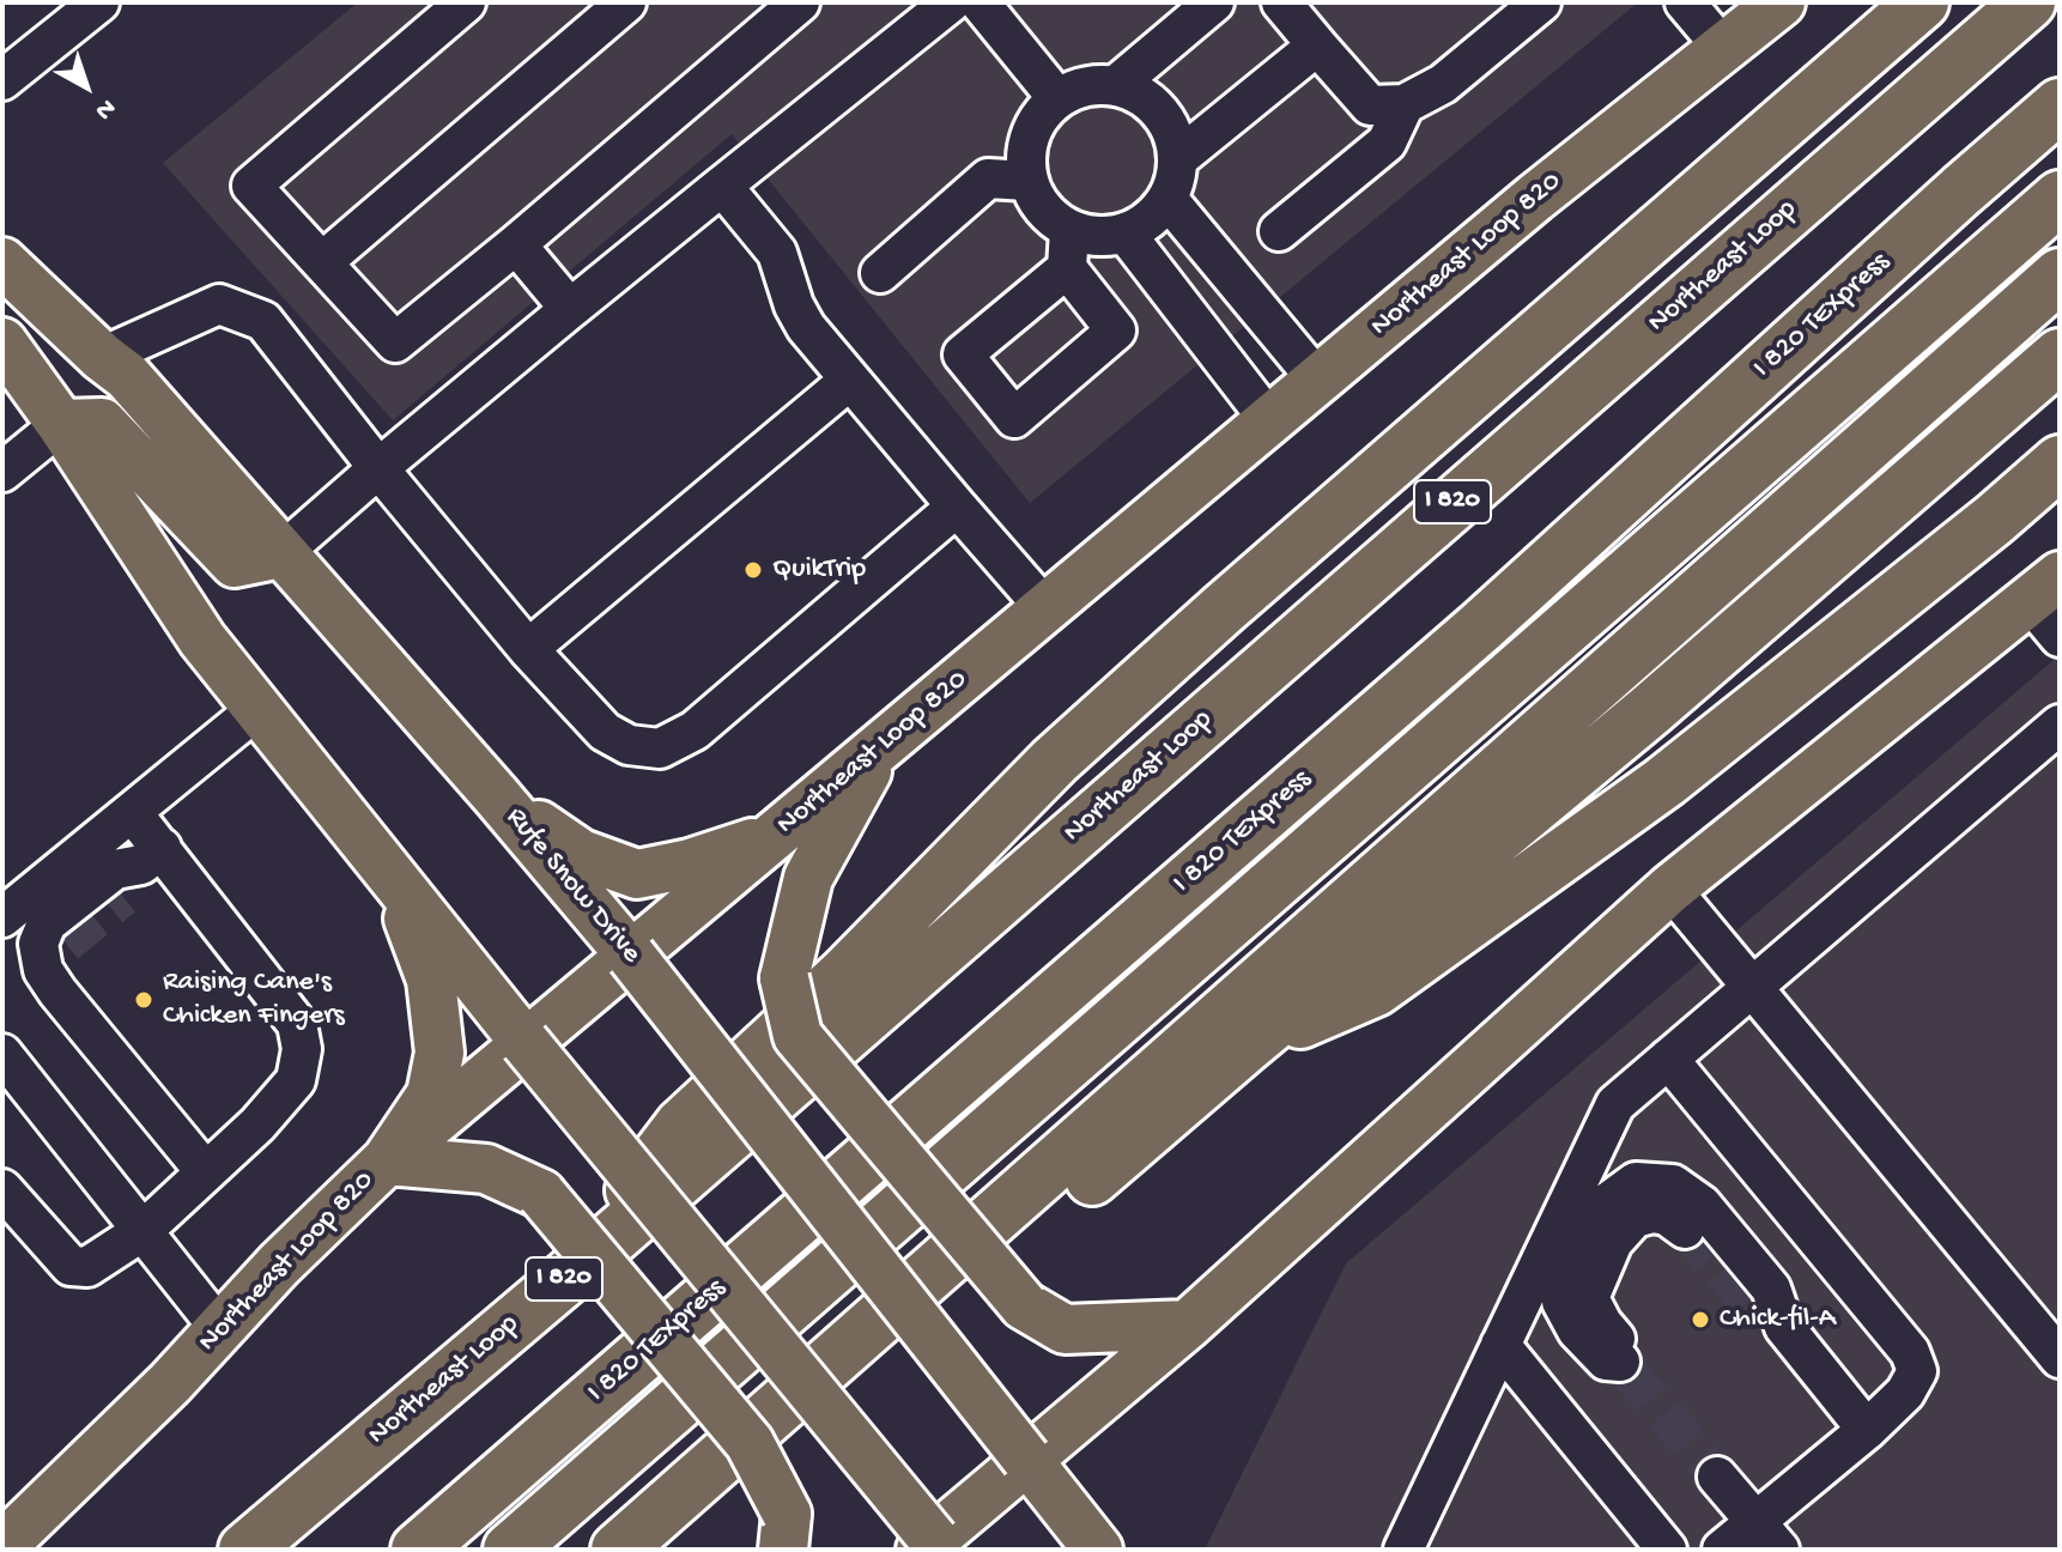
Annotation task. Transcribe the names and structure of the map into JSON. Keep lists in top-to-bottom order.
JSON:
{
  "streets": {
    "highway": ["Northeast Loop", "I 820 TEXpress", "I 820"],
    "main road": ["Northeast Loop 820", "Rufe Snow Drive"]
  },
  "crossings": [
    ["Northeast Loop 820", "Rufe Snow Drive"]
  ],
  "places": ["QuikTrip", "Raising Cane's Chicken Fingers", "Chick-fil-A"],
  "north": "bottom right"
}
